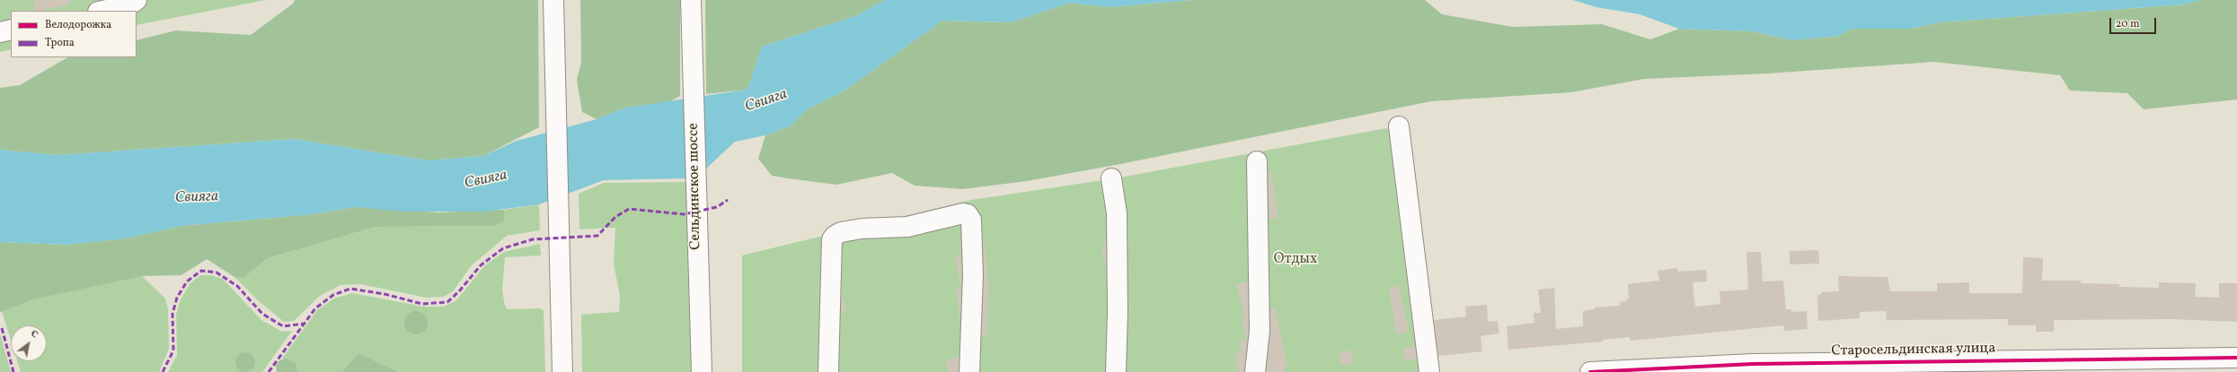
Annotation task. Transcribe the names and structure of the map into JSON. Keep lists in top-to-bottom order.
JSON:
{
  "streets": {
    "main road": ["Сельдинское шоссе", "Старосельдинская улица"]
  },
  "water": ["Свияга"],
  "parks": ["Отдых"],
  "legend": ["Велодорожка", "Тропа"],
  "scale_bar": "20 m",
  "north": "top right"
}
